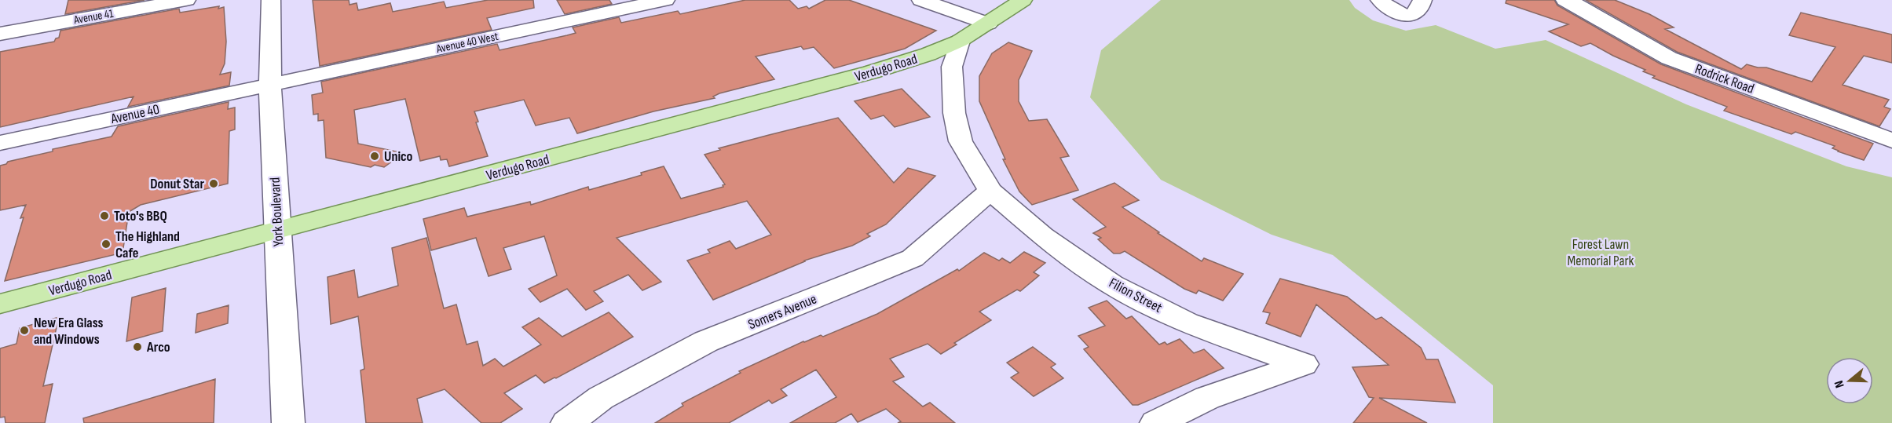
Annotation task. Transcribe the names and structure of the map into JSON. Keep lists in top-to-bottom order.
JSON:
{
  "streets": {
    "main road": ["Verdugo Road"],
    "street": [
      "Avenue 41",
      "Avenue 40 West",
      "Rodrick Road",
      "Avenue 40",
      "York Boulevard",
      "Filion Street",
      "Somers Avenue"
    ]
  },
  "crossings": [
    ["Avenue 40 West", "Avenue 40"],
    ["Avenue 40 West", "York Boulevard"],
    ["Verdugo Road", "York Boulevard"],
    ["Verdugo Road", "Filion Street"],
    ["Avenue 40", "York Boulevard"],
    ["Filion Street", "Somers Avenue"]
  ],
  "parks": ["Forest Lawn Memorial Park"],
  "places": [
    "Unico",
    "Donut Star",
    "Toto's BBQ",
    "The Highland Cafe",
    "New Era Glass and Windows",
    "Arco"
  ],
  "north": "left"
}
